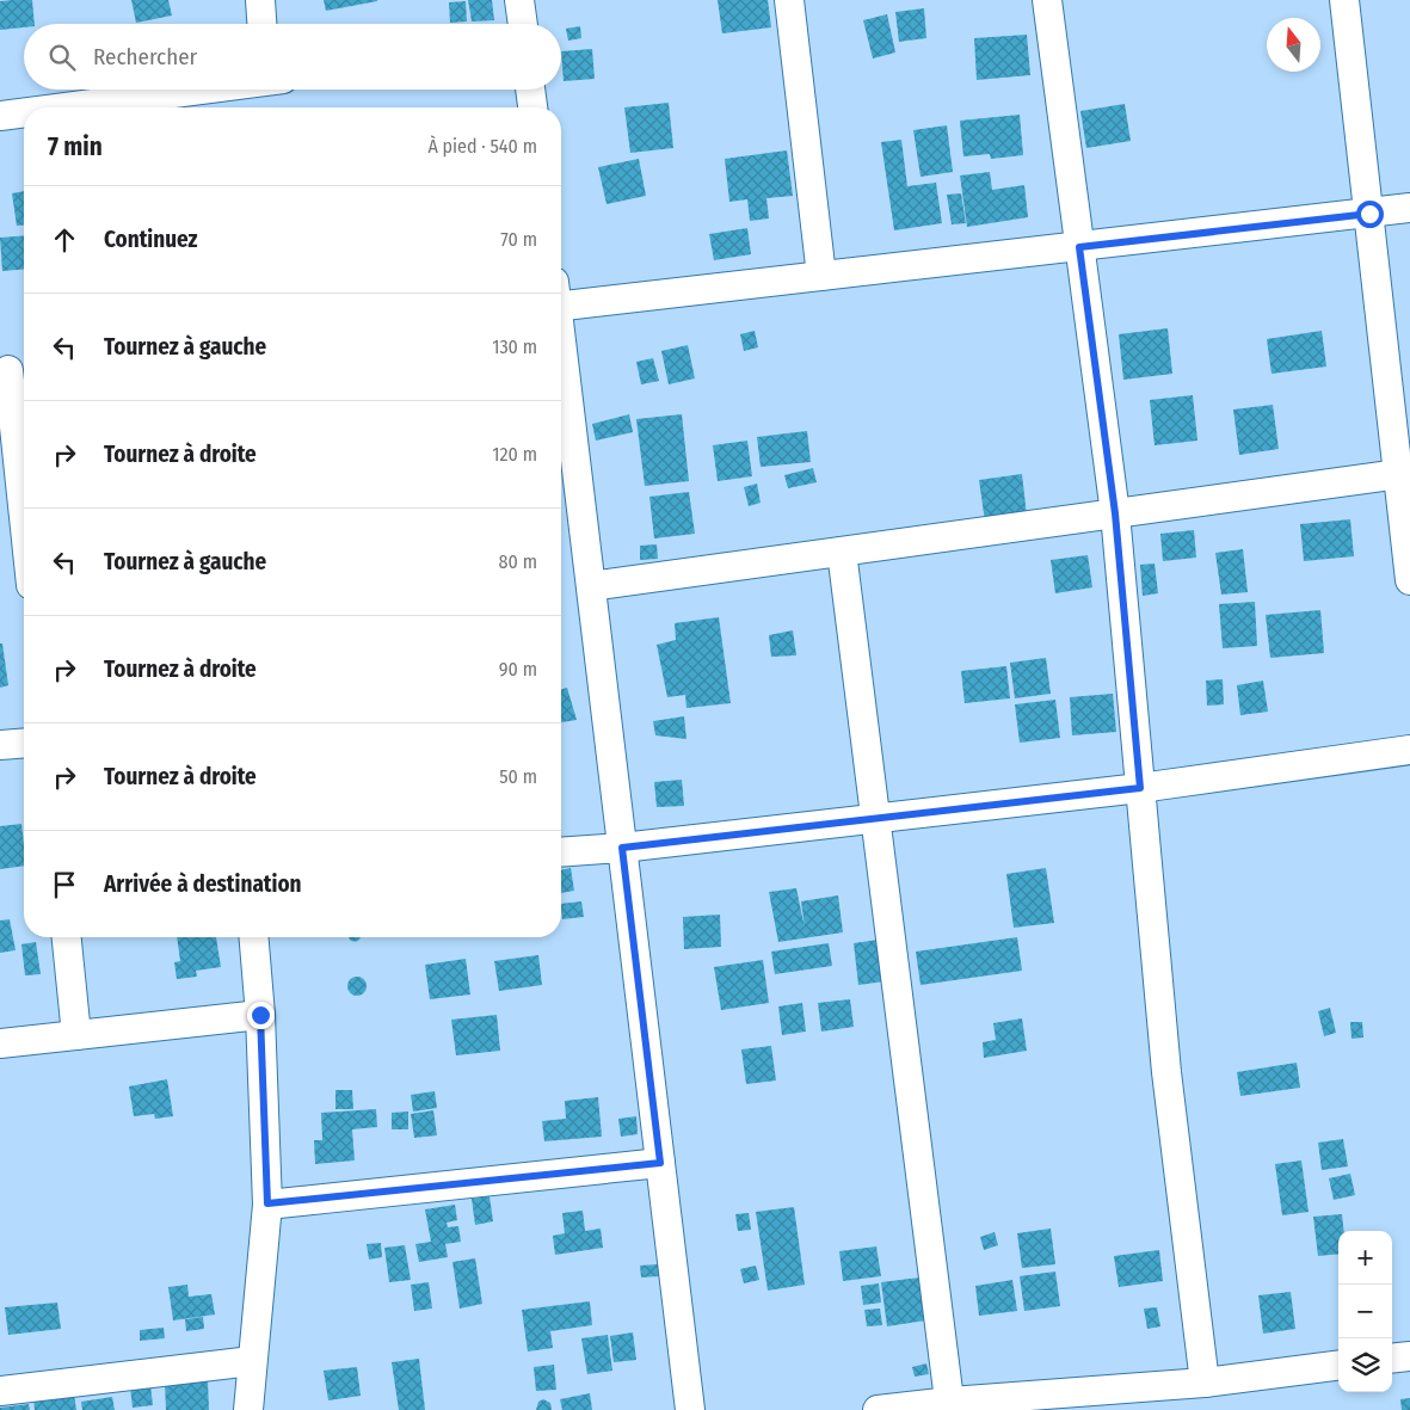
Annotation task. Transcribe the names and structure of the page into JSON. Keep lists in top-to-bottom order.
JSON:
{
  "north": "top",
  "page": {
    "search": "Rechercher",
    "heading": ["7 min", "À pied · 540 m"],
    "list": [
      ["Continuez", "70 m"],
      ["Tournez à gauche", "130 m"],
      ["Tournez à droite", "120 m"],
      ["Tournez à gauche", "80 m"],
      ["Tournez à droite", "90 m"],
      ["Tournez à droite", "50 m"],
      "Arrivée à destination"
    ],
    "map_buttons": ["+", "−"]
  }
}
